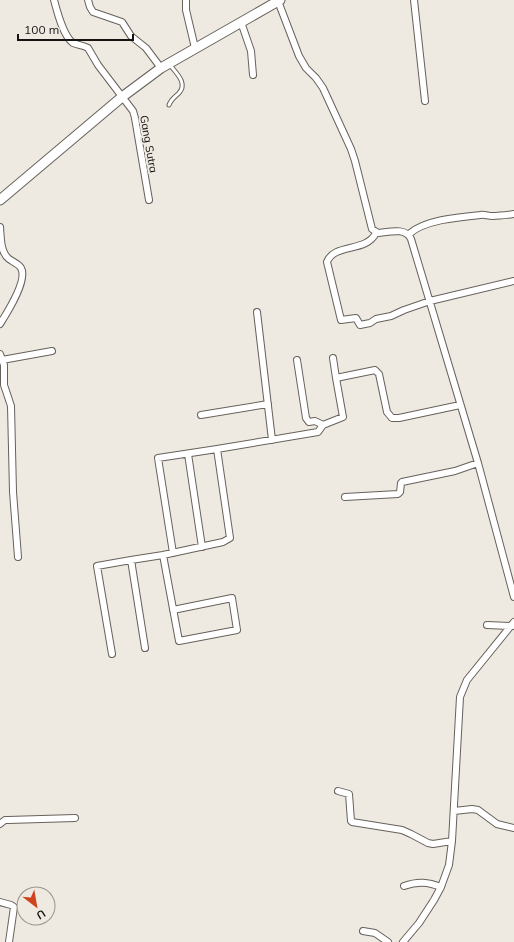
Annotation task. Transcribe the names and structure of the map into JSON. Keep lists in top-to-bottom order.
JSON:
{
  "streets": {
    "street": ["Gang Sutra"]
  },
  "scale_bar": "100 m",
  "north": "bottom right"
}
